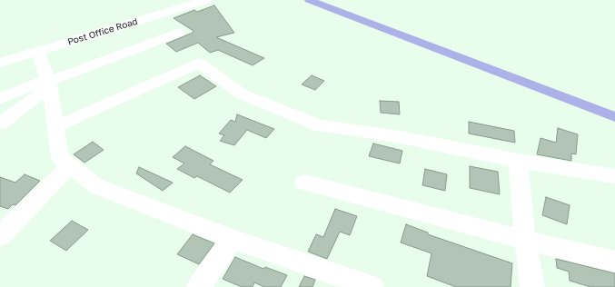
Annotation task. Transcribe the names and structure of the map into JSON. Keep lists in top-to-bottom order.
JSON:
{
  "streets": {
    "street": ["Post Office Road"]
  }
}
